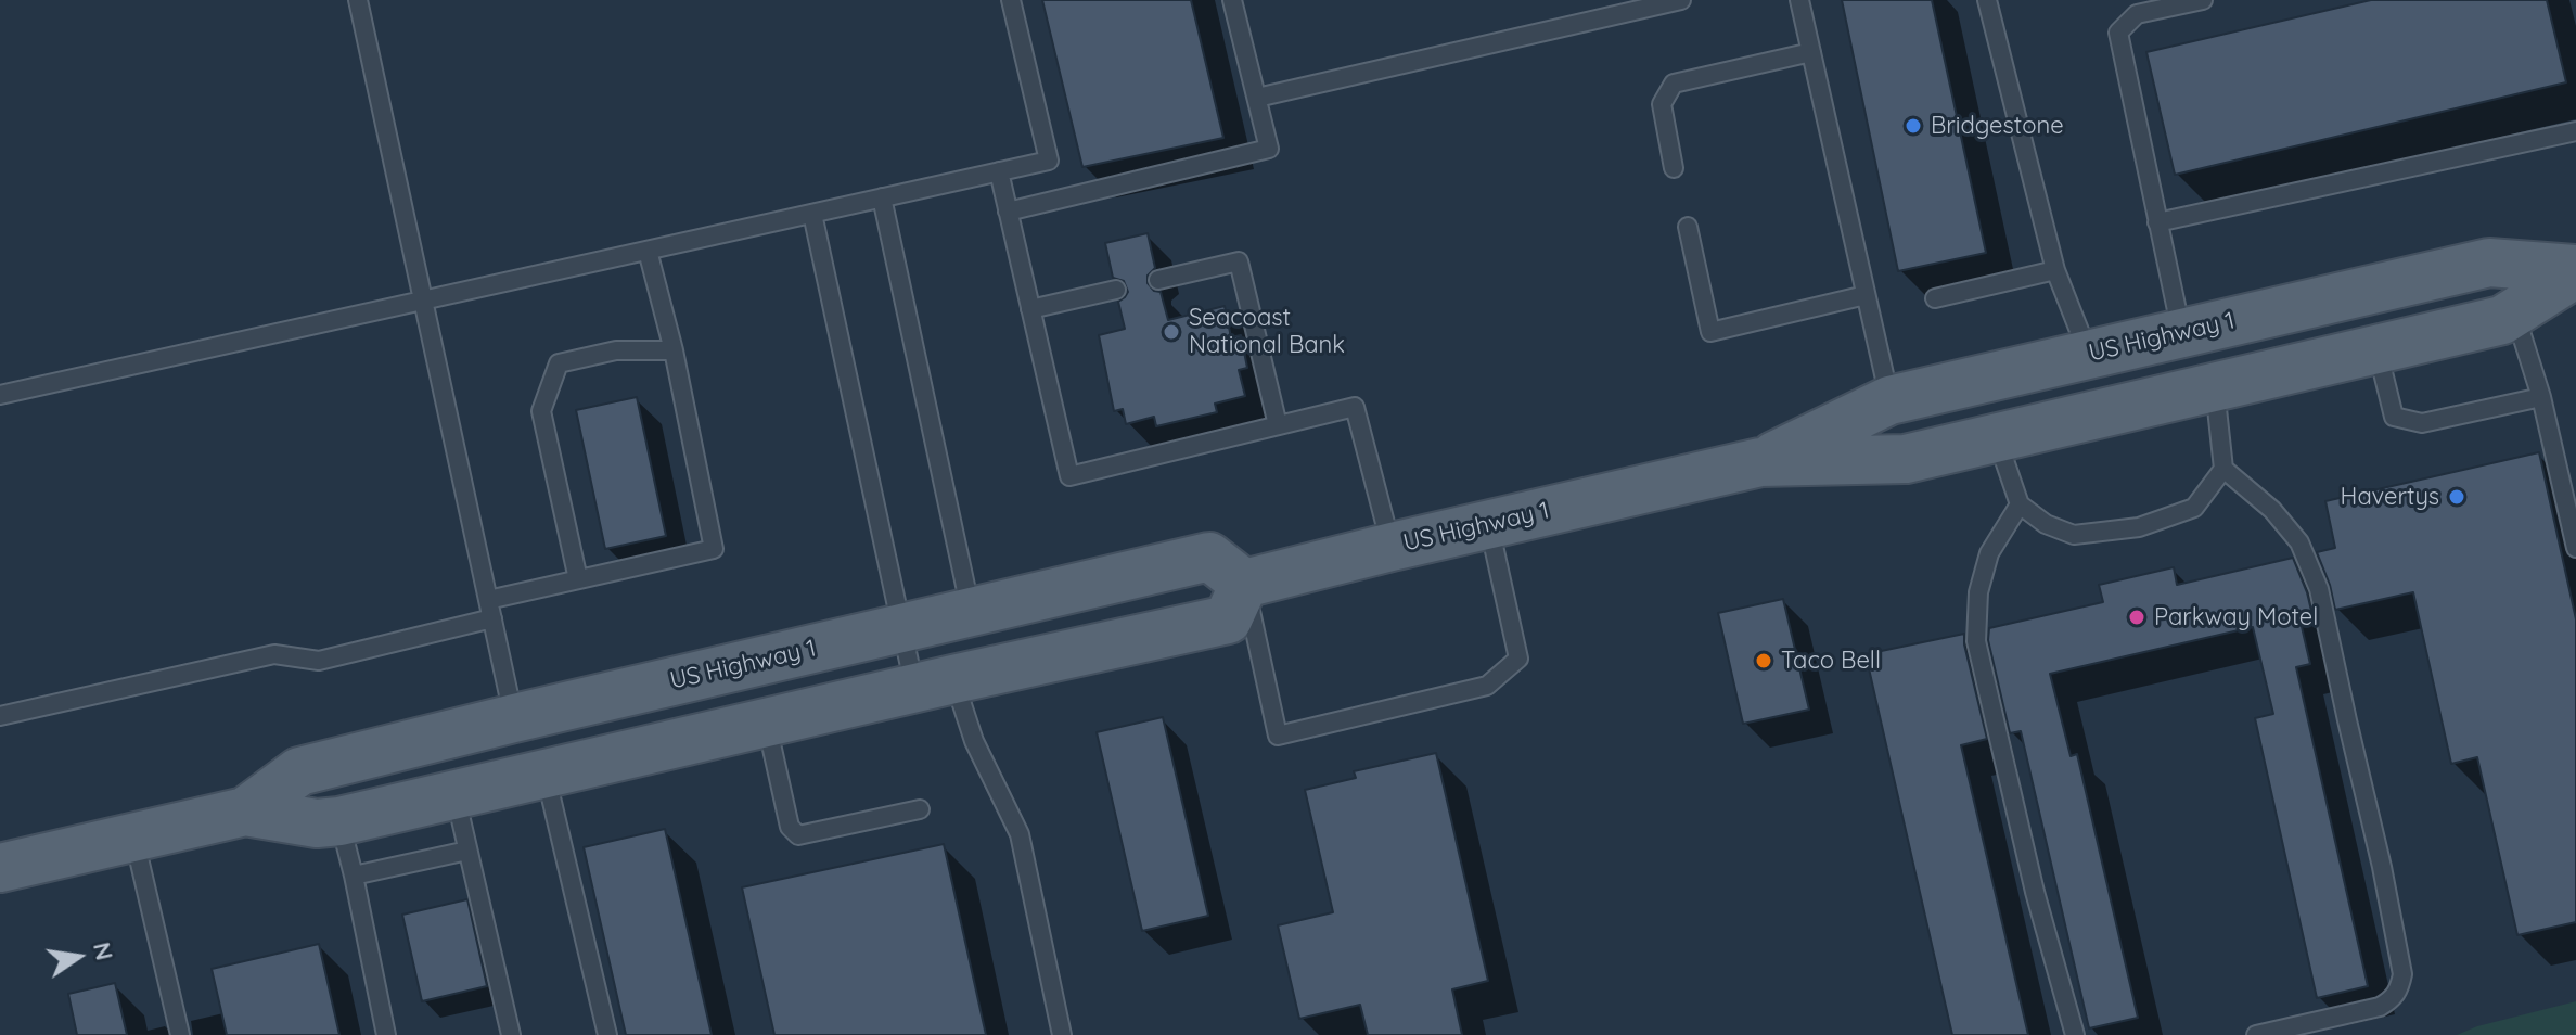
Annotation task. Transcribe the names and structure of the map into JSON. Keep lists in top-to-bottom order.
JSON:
{
  "streets": {
    "main road": ["US Highway 1"]
  },
  "places": [
    "Bridgestone",
    "Seacoast National Bank",
    "Havertys",
    "Parkway Motel",
    "Taco Bell"
  ],
  "north": "right"
}
